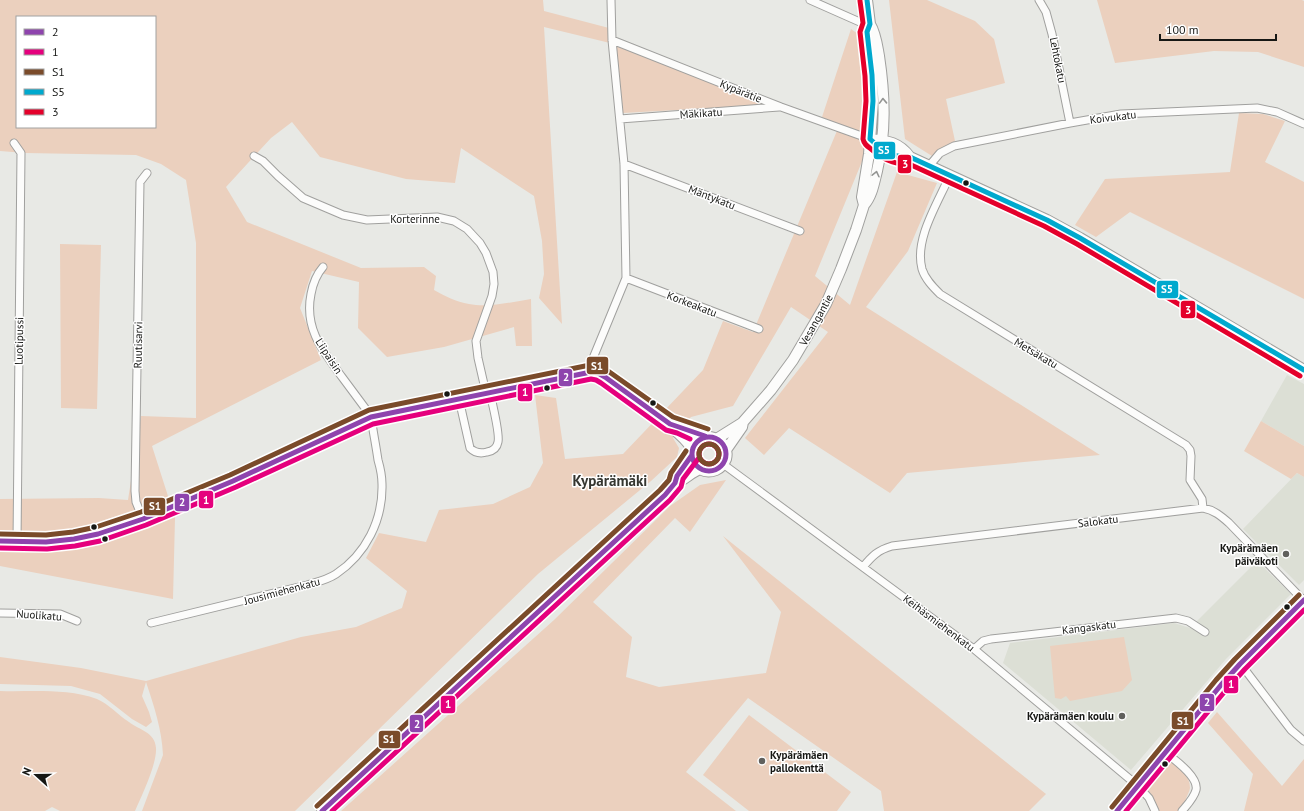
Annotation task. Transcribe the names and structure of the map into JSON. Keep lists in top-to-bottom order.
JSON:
{
  "streets": {
    "street": [
      "Lehtokatu",
      "Kypärätie",
      "Mäkikatu",
      "Koivukatu",
      "Mäntykatu",
      "Korterinne",
      "Korkeakatu",
      "Vesangantie",
      "Luotipussi",
      "Ruutisarvi",
      "Metsäkatu",
      "Liipaisin",
      "Salokatu",
      "Jousimiehenkatu",
      "Nuolikatu",
      "Keihäsmiehenkatu",
      "Kangaskatu"
    ]
  },
  "crossings": [
    ["Lehtokatu", "Koivukatu"],
    ["Kypärätie", "Mäkikatu"],
    ["Kypärätie", "Koivukatu"],
    ["Kypärätie", "Vesangantie"],
    ["Kypärätie", "Metsäkatu"],
    ["Vesangantie", "Keihäsmiehenkatu"],
    ["Metsäkatu", "Salokatu"],
    ["Liipaisin", "Jousimiehenkatu"],
    ["Salokatu", "Keihäsmiehenkatu"],
    ["Keihäsmiehenkatu", "Kangaskatu"]
  ],
  "districts": ["Kypärämäki"],
  "places": ["Kypärämäen päiväkoti", "Kypärämäen koulu", "Kypärämäen pallokenttä"],
  "lines": [
    "transit line S5",
    "transit line 3",
    "transit line S1",
    "transit line 2",
    "transit line 1"
  ],
  "legend": [
    "2",
    "1",
    "S1",
    "S5",
    "3"
  ],
  "scale_bar": "100 m",
  "north": "left"
}
